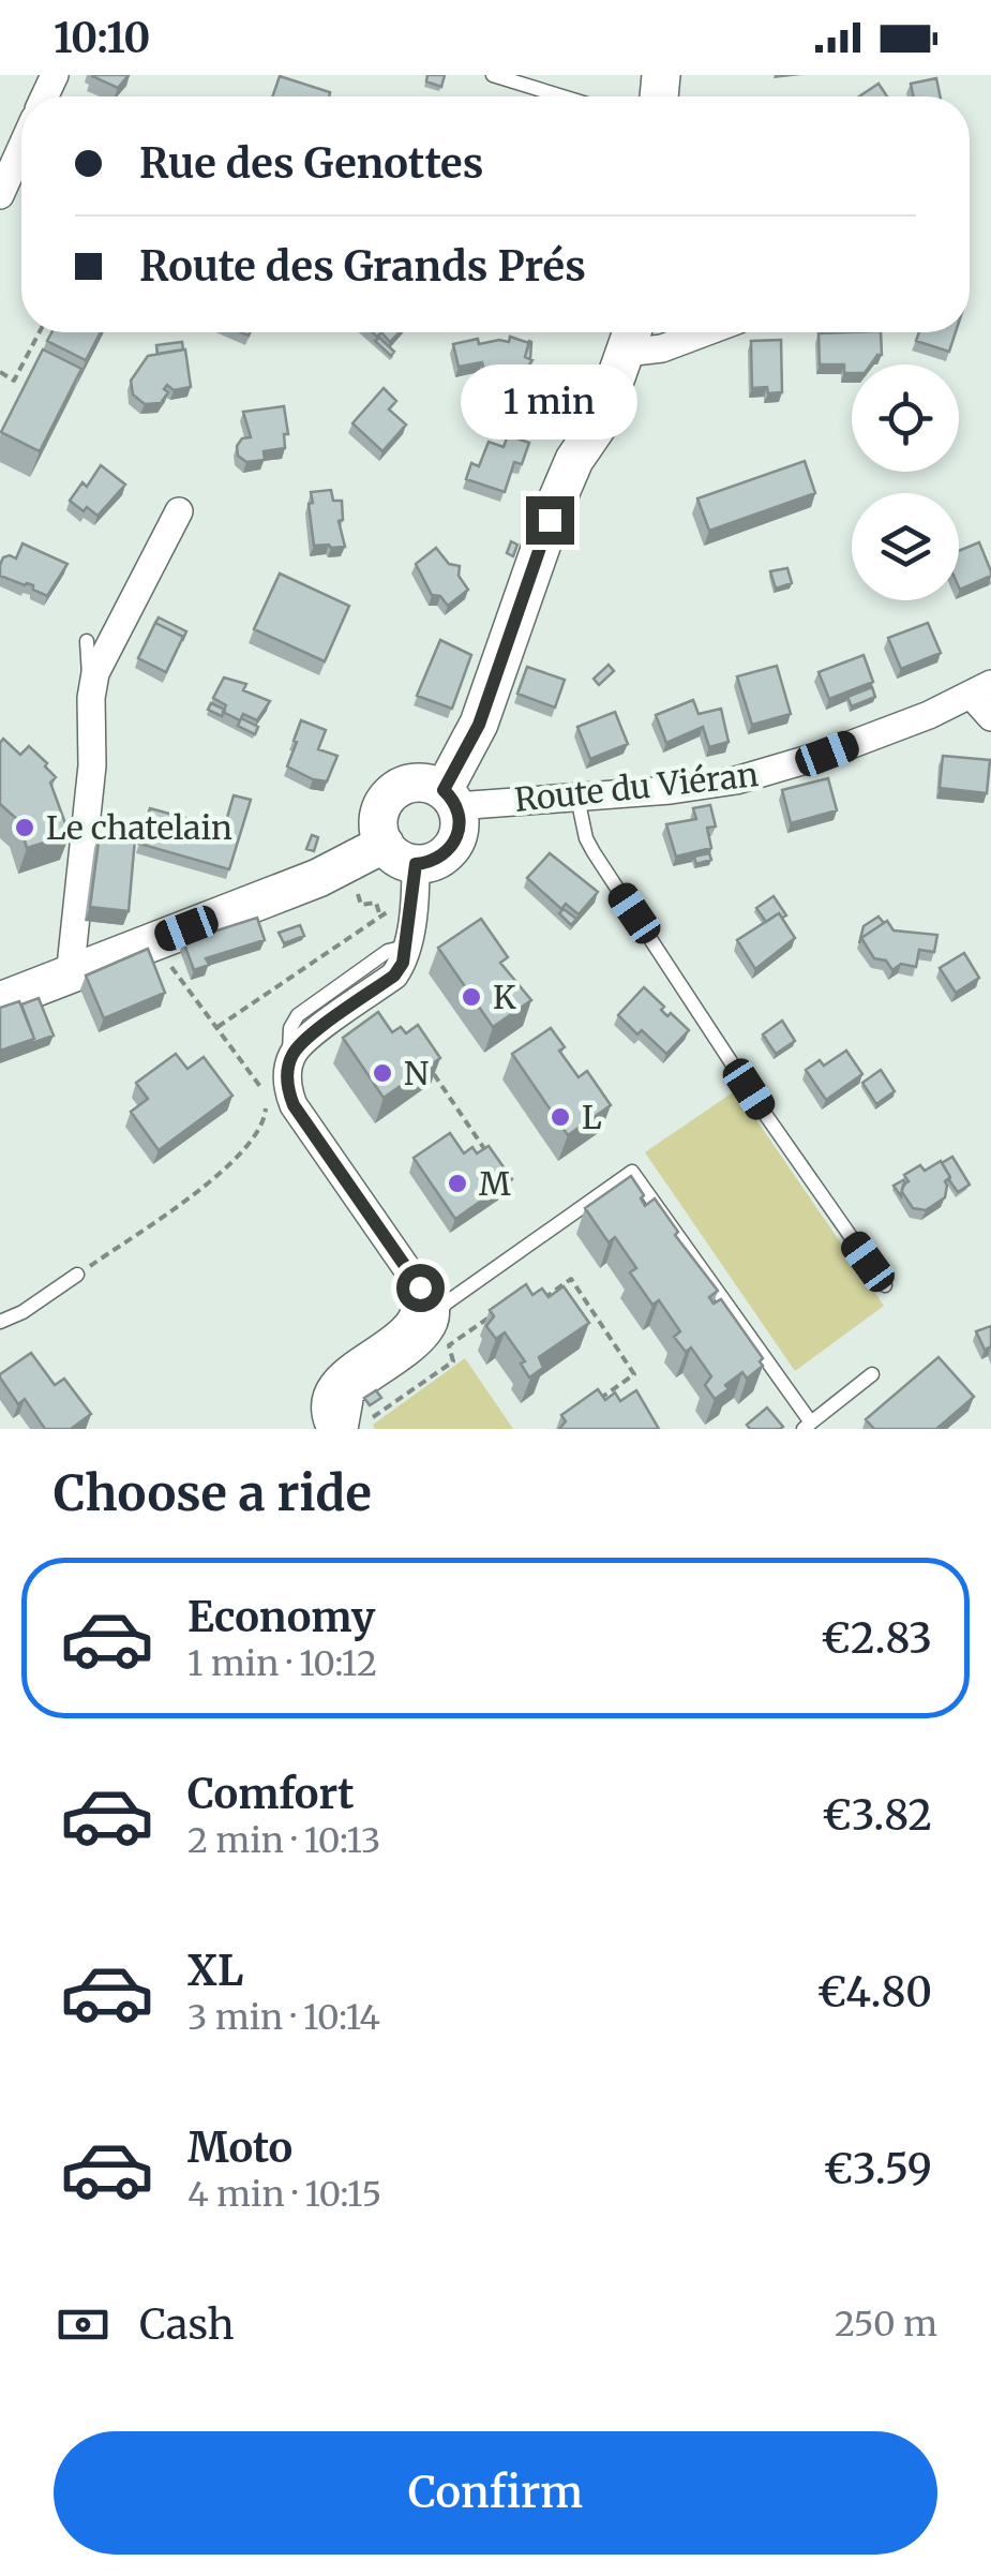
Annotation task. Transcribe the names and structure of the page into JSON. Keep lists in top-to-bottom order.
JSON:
{
  "streets": {
    "street": ["Route du Viéran"]
  },
  "places": [
    "Le chatelain",
    "K",
    "N",
    "L",
    "M"
  ],
  "page": {
    "status": "10:10",
    "banner": ["Rue des Genottes", "Route des Grands Prés"],
    "bubble": "1 min",
    "heading": "Choose a ride",
    "list": [
      {
        "name": "Economy",
        "note": "1 min · 10:12",
        "value": "€2.83"
      },
      {
        "name": "Comfort",
        "note": "2 min · 10:13",
        "value": "€3.82"
      },
      {
        "name": "XL",
        "note": "3 min · 10:14",
        "value": "€4.80"
      },
      {
        "name": "Moto",
        "note": "4 min · 10:15",
        "value": "€3.59"
      }
    ],
    "pay": ["Cash", "250 m"],
    "buttons": "Confirm"
  }
}
